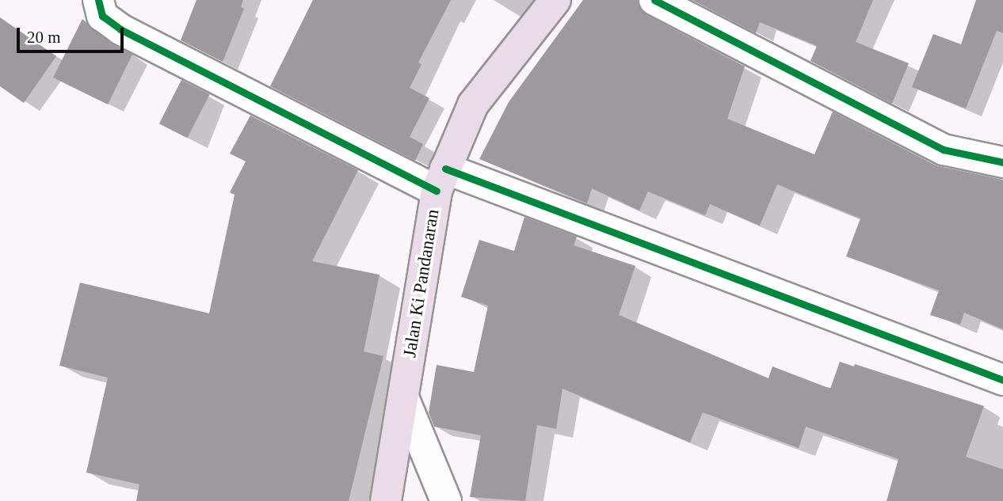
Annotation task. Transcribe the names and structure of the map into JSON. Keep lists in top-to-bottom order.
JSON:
{
  "streets": {
    "main road": ["Jalan Ki Pandanaran"]
  },
  "scale_bar": "20 m"
}
